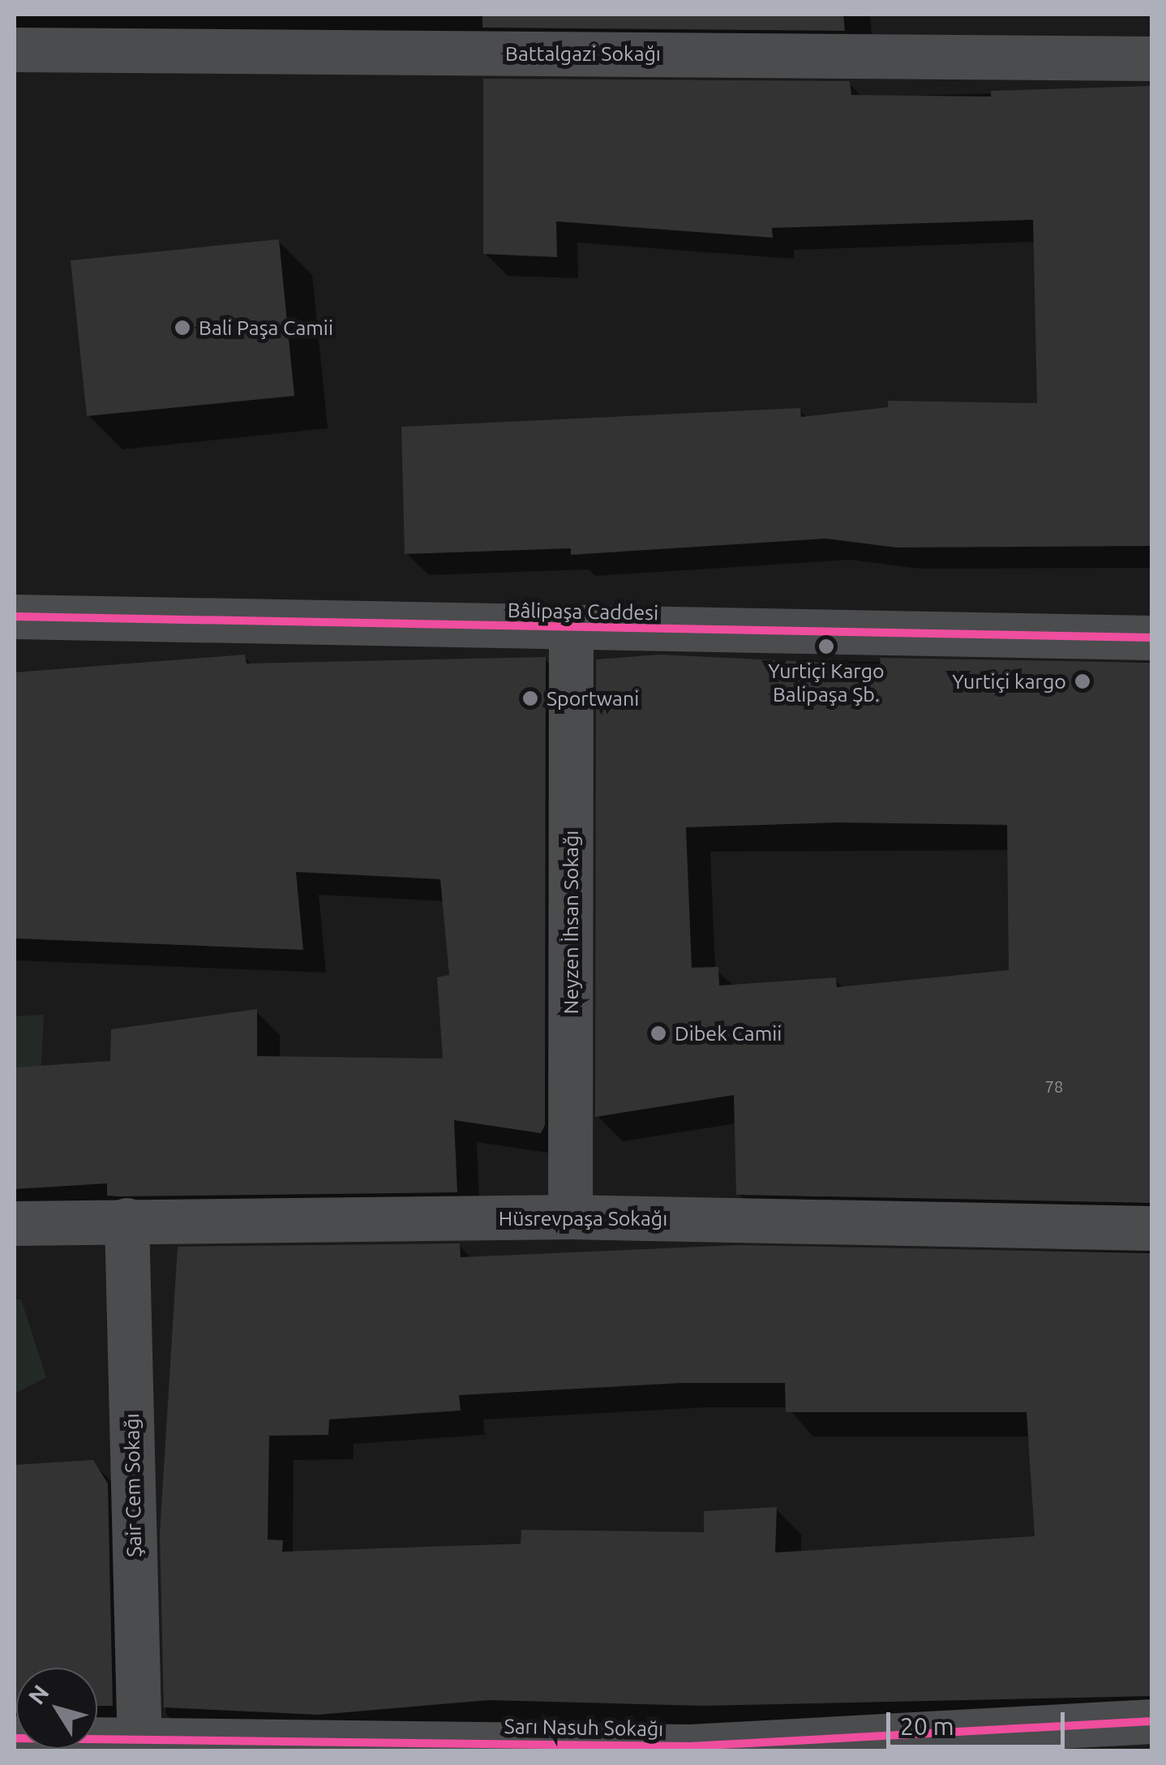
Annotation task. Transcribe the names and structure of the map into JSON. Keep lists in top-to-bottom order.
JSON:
{
  "streets": {
    "street": [
      "Battalgazi Sokağı",
      "Bâlipaşa Caddesi",
      "Neyzen İhsan Sokağı",
      "Hüsrevpaşa Sokağı",
      "Şair Cem Sokağı",
      "Sarı Nasuh Sokağı"
    ]
  },
  "crossings": [
    ["Bâlipaşa Caddesi", "Neyzen İhsan Sokağı"],
    ["Neyzen İhsan Sokağı", "Hüsrevpaşa Sokağı"],
    ["Hüsrevpaşa Sokağı", "Şair Cem Sokağı"],
    ["Şair Cem Sokağı", "Sarı Nasuh Sokağı"]
  ],
  "places": [
    "Bali Paşa Camii",
    "Yurtiçi Kargo Balipaşa Şb.",
    "Yurtiçi kargo",
    "Sportwani",
    "Dibek Camii"
  ],
  "house_numbers": ["78"],
  "scale_bar": "20 m",
  "north": "top left"
}
